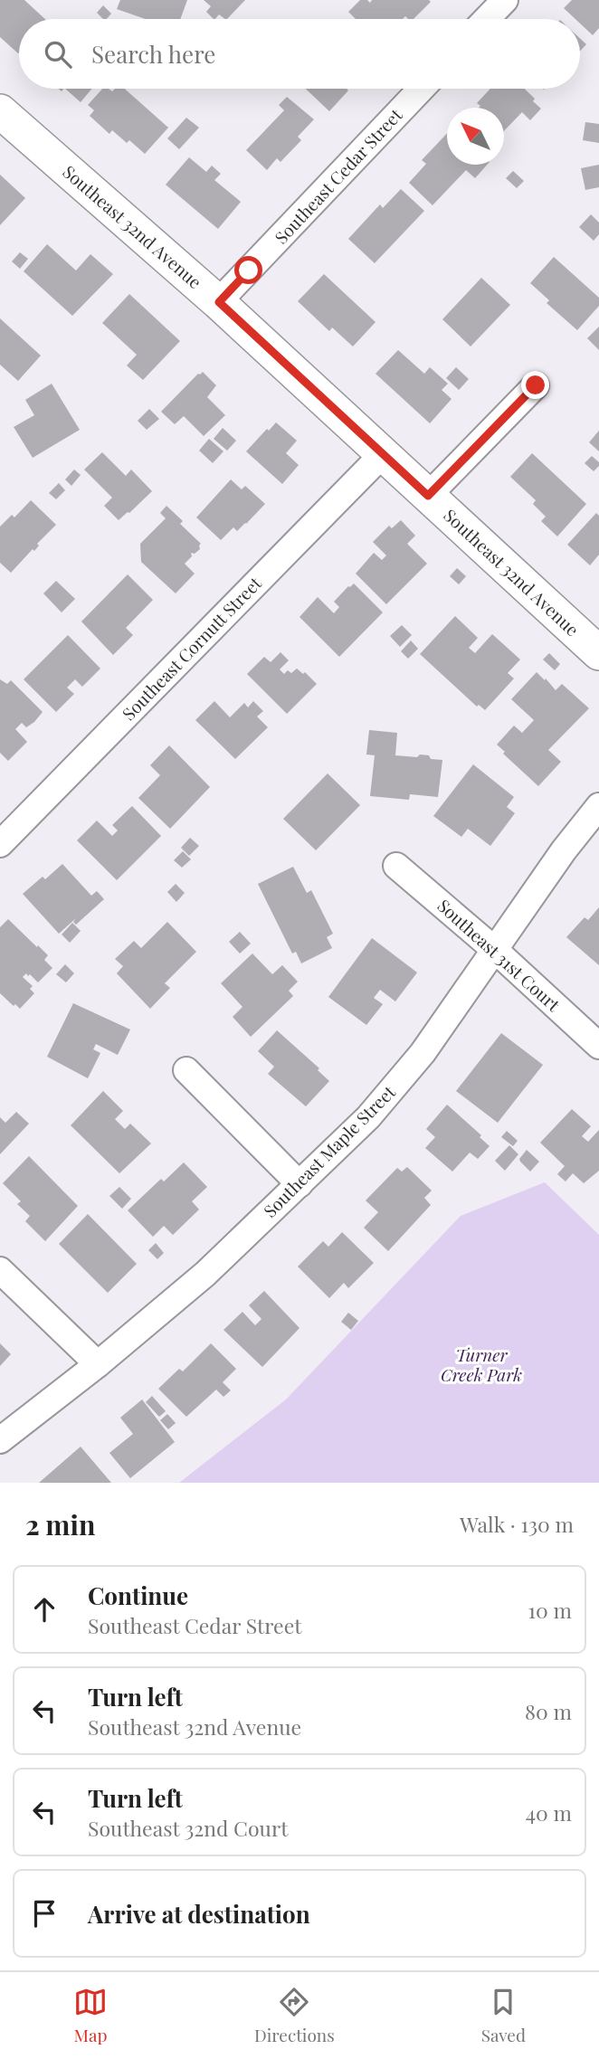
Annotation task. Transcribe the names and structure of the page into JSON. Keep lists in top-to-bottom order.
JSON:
{
  "streets": {
    "main road": ["Southeast 32nd Avenue"],
    "street": [
      "Southeast Cedar Street",
      "Southeast Cornutt Street",
      "Southeast 31st Court",
      "Southeast Maple Street"
    ]
  },
  "crossings": [
    ["Southeast Cedar Street", "Southeast 32nd Avenue"],
    ["Southeast 32nd Avenue", "Southeast Cornutt Street"],
    ["Southeast 31st Court", "Southeast Maple Street"]
  ],
  "parks": ["Turner Creek Park"],
  "north": "top left",
  "page": {
    "search": "Search here",
    "heading": ["2 min", "Walk · 130 m"],
    "list": [
      ["Continue", "Southeast Cedar Street", "10 m"],
      ["Turn left", "Southeast 32nd Avenue", "80 m"],
      ["Turn left", "Southeast 32nd Court", "40 m"],
      "Arrive at destination"
    ],
    "nav": ["Map", "Directions", "Saved"]
  }
}
